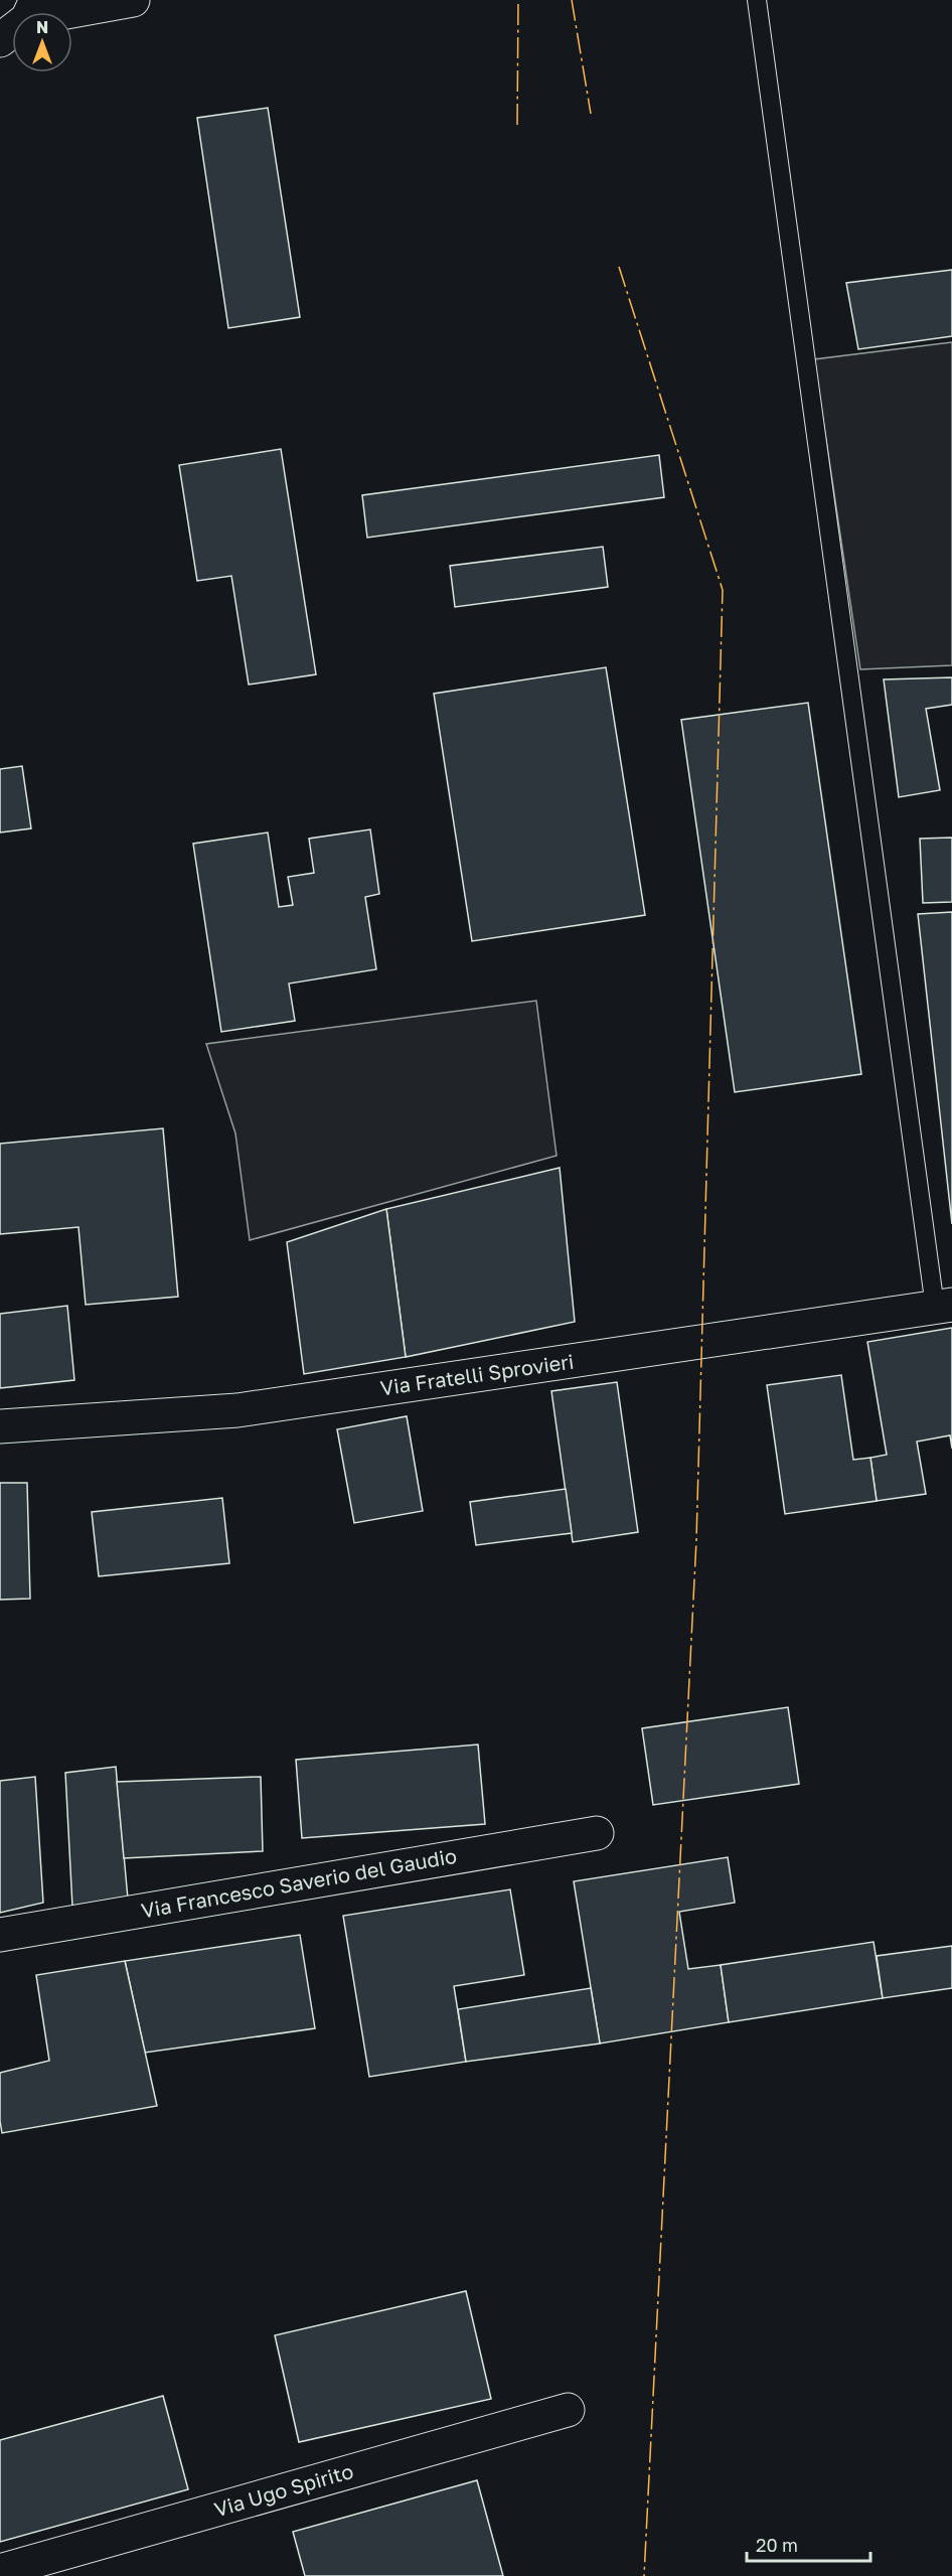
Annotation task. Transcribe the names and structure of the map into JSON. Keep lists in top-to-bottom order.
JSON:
{
  "streets": {
    "street": ["Via Fratelli Sprovieri", "Via Francesco Saverio del Gaudio", "Via Ugo Spirito"]
  },
  "scale_bar": "20 m",
  "north": "top"
}
